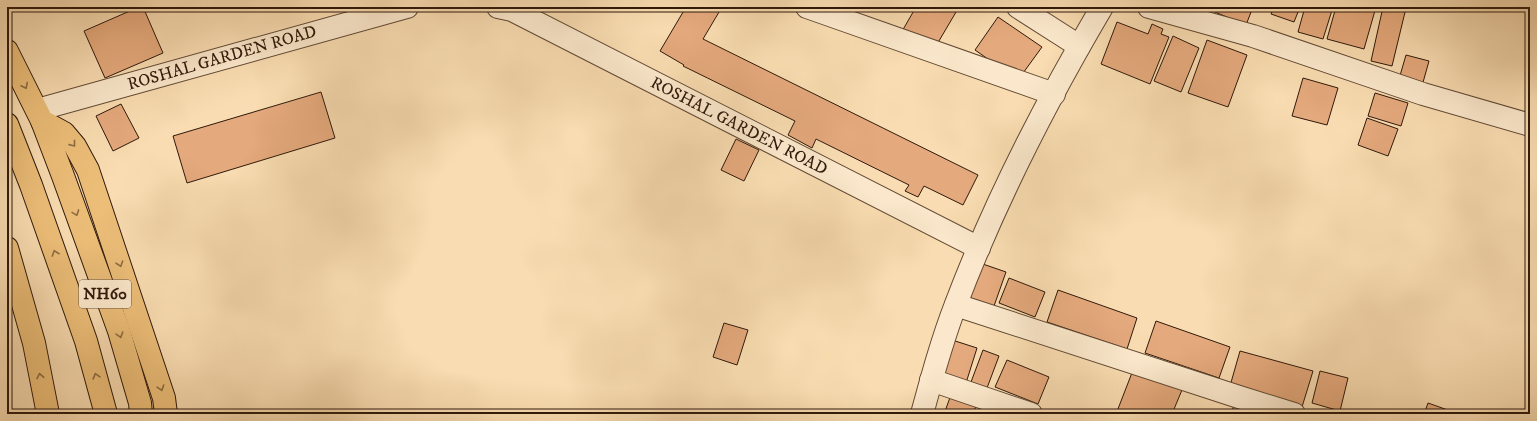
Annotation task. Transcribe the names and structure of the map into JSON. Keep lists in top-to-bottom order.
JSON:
{
  "streets": {
    "main road": ["NH60"],
    "street": ["ROSHAL GARDEN ROAD"]
  },
  "crossings": [
    ["ROSHAL GARDEN ROAD", "NH60"]
  ]
}
